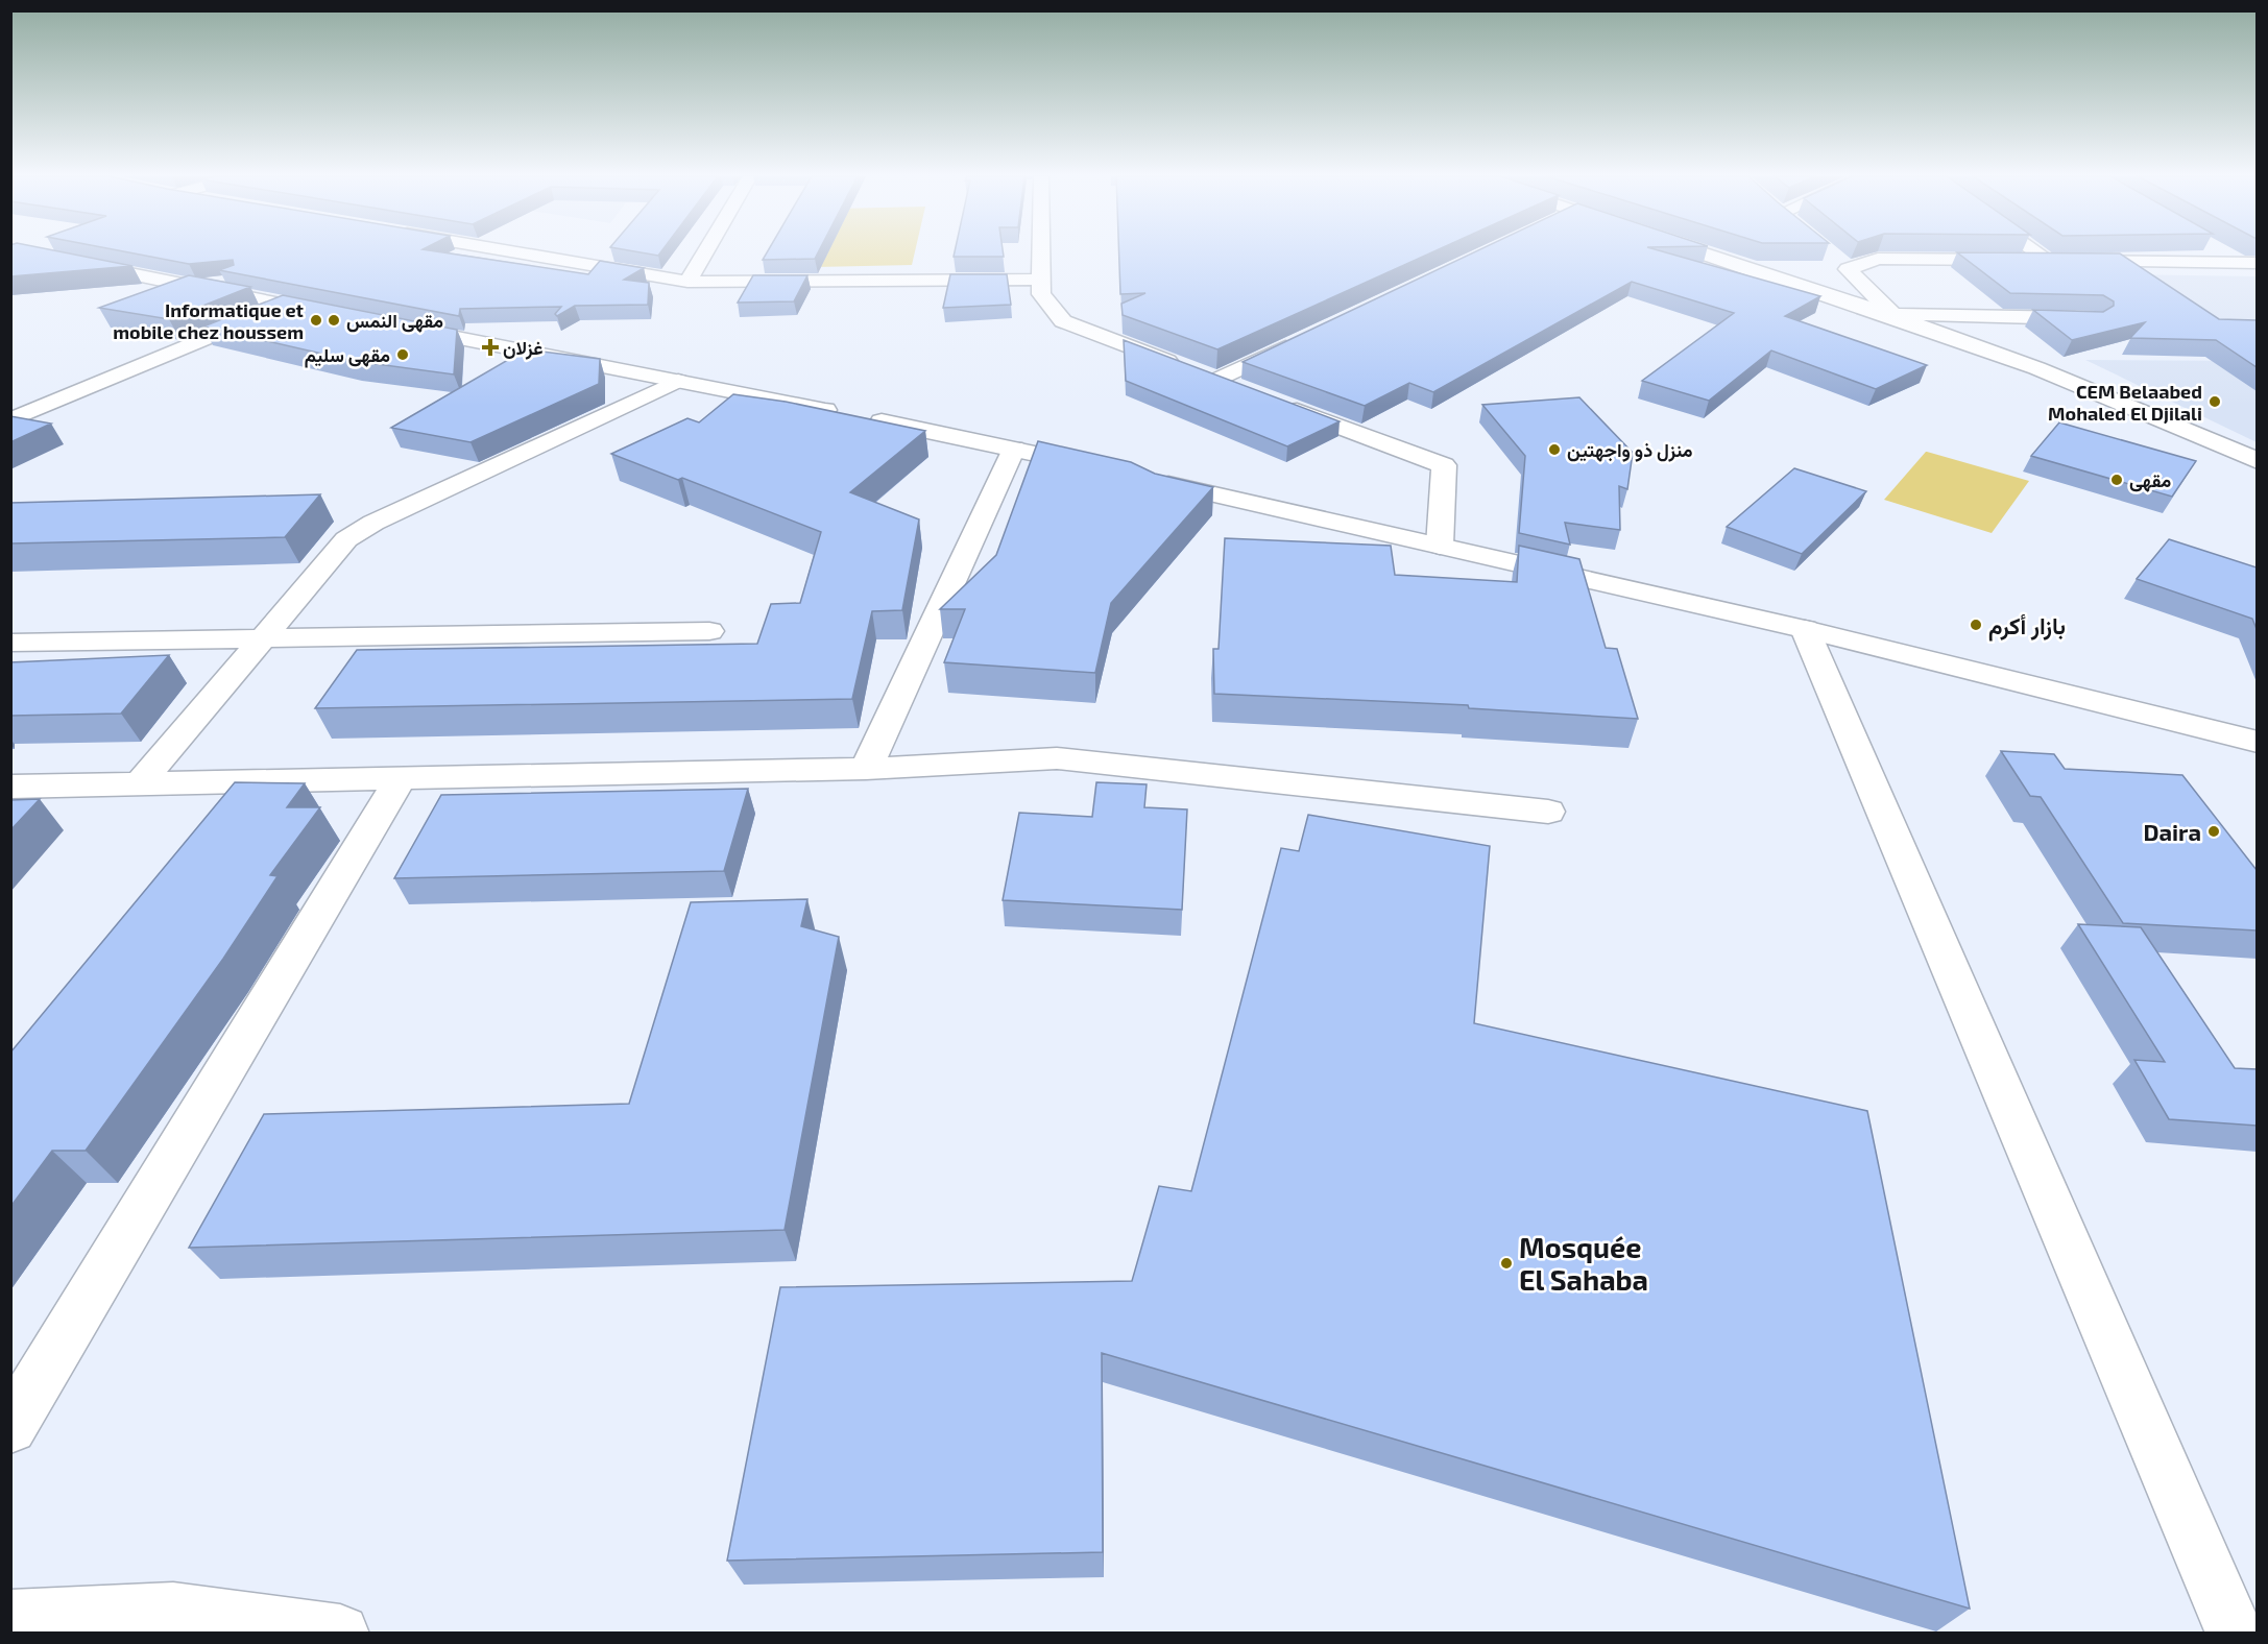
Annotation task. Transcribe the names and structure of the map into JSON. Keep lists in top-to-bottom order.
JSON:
{
  "places": {
    "other": [
      "Informatique et mobile chez houssem",
      "مقهى النمس",
      "مقهى سليم",
      "CEM Belaabed Mohaled El Djilali",
      "منزل ذو واجهتين",
      "مقهى",
      "بازار أكرم",
      "Daira",
      "Mosquée El Sahaba"
    ],
    "health": ["غزلان"]
  }
}
